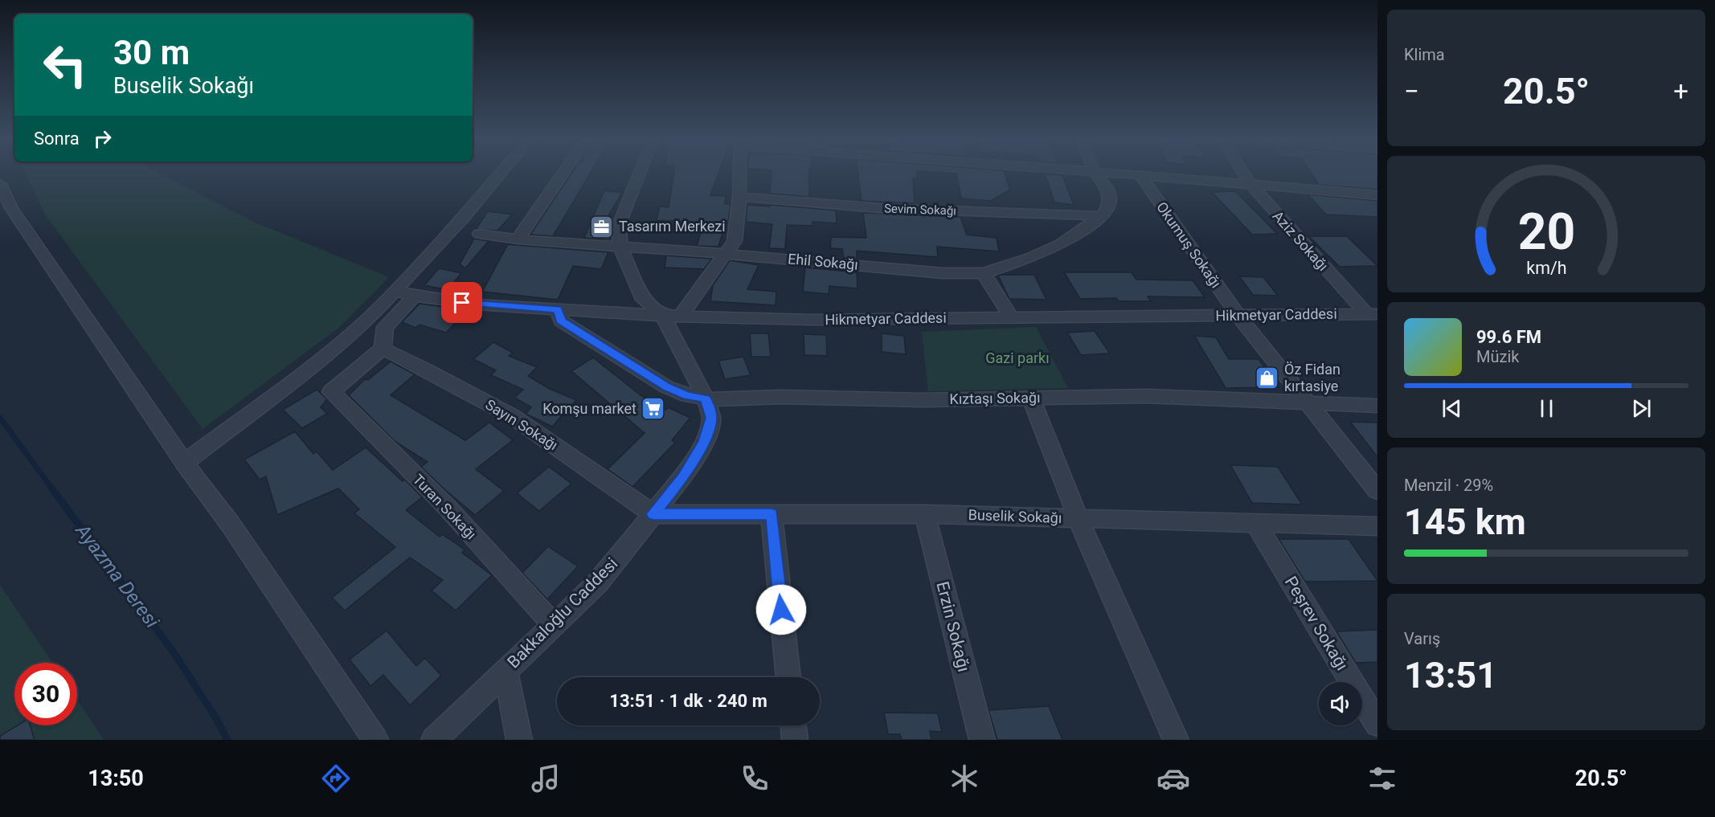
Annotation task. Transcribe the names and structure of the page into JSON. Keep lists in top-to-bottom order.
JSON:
{
  "streets": {
    "street": [
      "Sevim Sokağı",
      "Aziz Sokağı",
      "Okumuş Sokağı",
      "Ehil Sokağı",
      "Hikmetyar Caddesi",
      "Kıztaşı Sokağı",
      "Sayın Sokağı",
      "Turan Sokağı",
      "Buselik Sokağı",
      "Bakkaloğlu Caddesi",
      "Peşrev Sokağı",
      "Erzin Sokağı"
    ]
  },
  "crossings": [
    ["Sevim Sokağı", "Ehil Sokağı"],
    ["Aziz Sokağı", "Hikmetyar Caddesi"],
    ["Okumuş Sokağı", "Hikmetyar Caddesi"],
    ["Okumuş Sokağı", "Kıztaşı Sokağı"],
    ["Hikmetyar Caddesi", "Kıztaşı Sokağı"],
    ["Kıztaşı Sokağı", "Bakkaloğlu Caddesi"],
    ["Sayın Sokağı", "Turan Sokağı"],
    ["Sayın Sokağı", "Buselik Sokağı"],
    ["Sayın Sokağı", "Bakkaloğlu Caddesi"],
    ["Turan Sokağı", "Bakkaloğlu Caddesi"],
    ["Buselik Sokağı", "Bakkaloğlu Caddesi"],
    ["Buselik Sokağı", "Peşrev Sokağı"],
    ["Buselik Sokağı", "Erzin Sokağı"]
  ],
  "water": ["Ayazma Deresi"],
  "parks": ["Gazi parkı"],
  "places": {
    "office": ["Tasarım Merkezi"],
    "shop": ["Öz Fidan kırtasiye"],
    "supermarket": ["Komşu market"]
  },
  "page": {
    "tile": [
      "Klima",
      ["Menzil · 29%", "145 km"],
      ["Varış", "13:51"]
    ],
    "turn": ["30 m", "Buselik Sokağı"],
    "heat": ["−", "20.5°", "+"],
    "then": "Sonra",
    "song": ["99.6 FM", "Müzik"],
    "limit": "30",
    "trip": "13:51 · 1 dk · 240 m",
    "tabs": ["13:50", "20.5°"],
    "gauge": ["20", "km/h"]
  }
}
